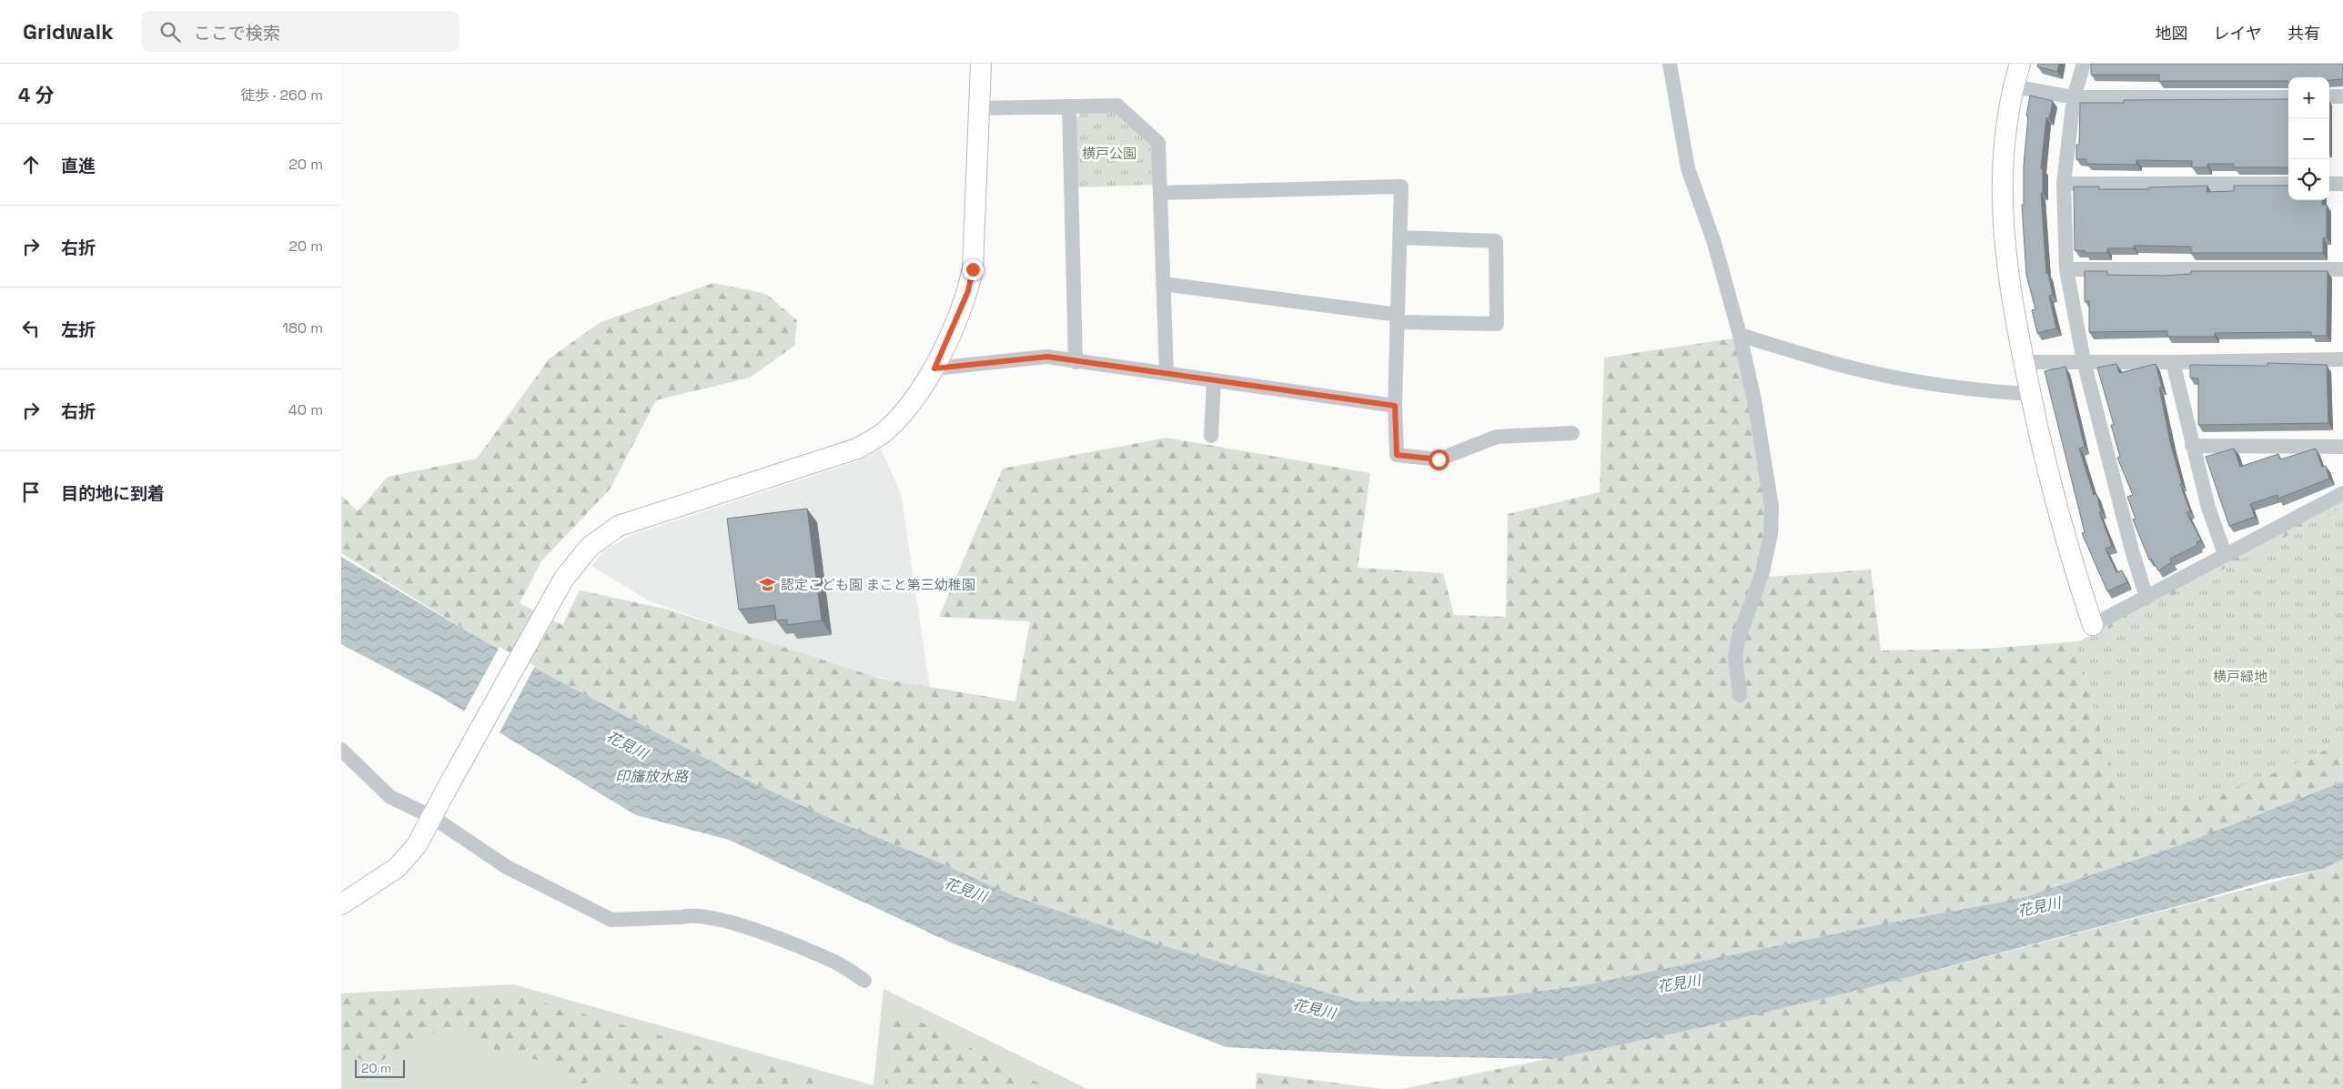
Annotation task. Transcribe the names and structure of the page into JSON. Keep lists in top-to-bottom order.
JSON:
{
  "water": ["花見川", "印旛放水路"],
  "parks": ["横戸公園", "横戸緑地"],
  "places": {
    "school or university": ["認定こども園 まこと第三幼稚園"]
  },
  "scale_bar": "20 m",
  "page": {
    "header": "Gridwalk",
    "search": "ここで検索",
    "nav": ["地図", "レイヤ", "共有"],
    "heading": ["4 分", "徒歩 · 260 m"],
    "map_buttons": ["+", "−"],
    "list": [
      ["直進", "20 m"],
      ["右折", "20 m"],
      ["左折", "180 m"],
      ["右折", "40 m"],
      "目的地に到着"
    ],
    "scale": "20 m"
  }
}
